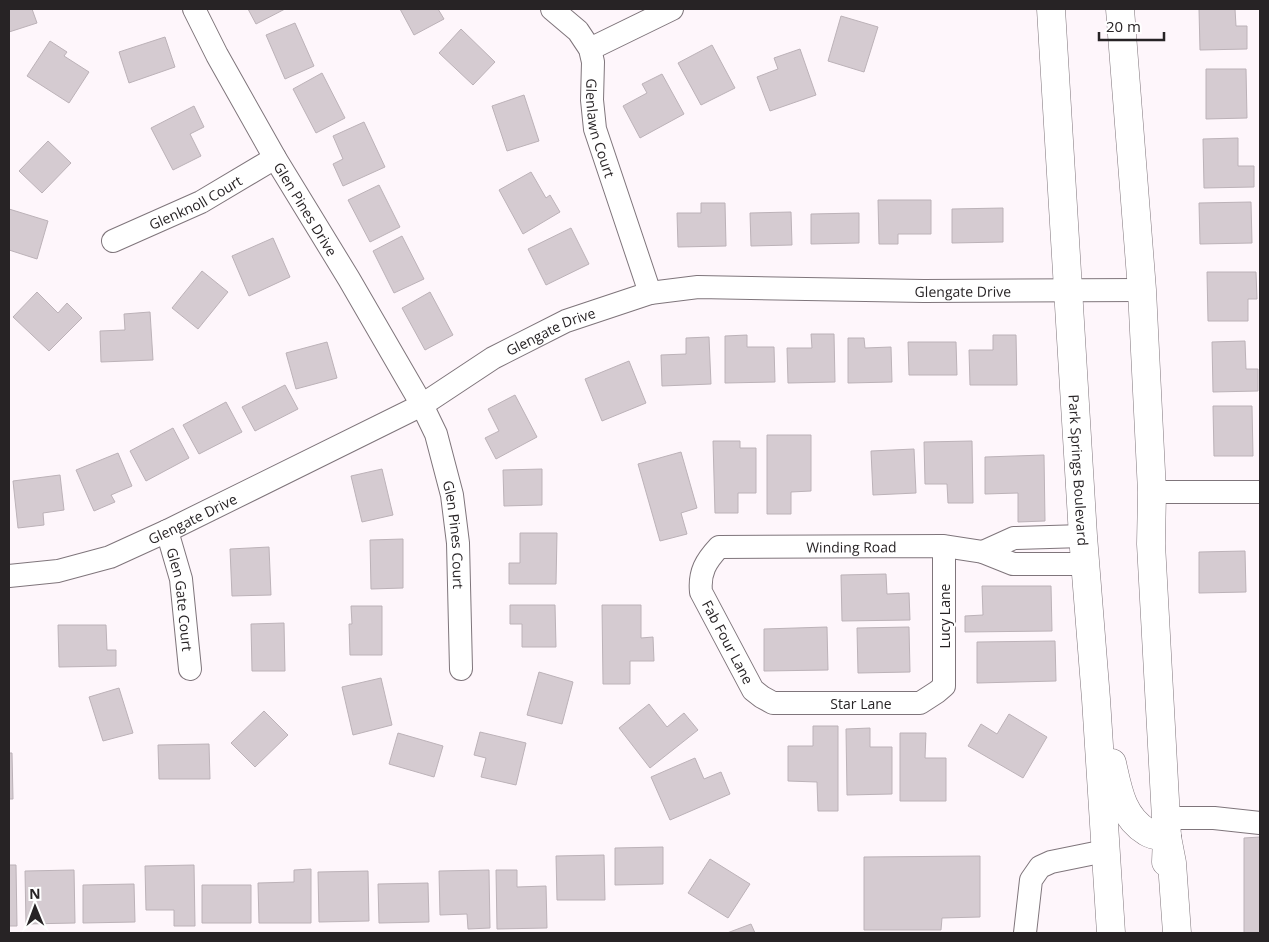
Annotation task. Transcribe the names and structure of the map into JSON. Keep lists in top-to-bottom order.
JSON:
{
  "streets": {
    "main road": ["Park Springs Boulevard"],
    "street": [
      "Glenlawn Court",
      "Glenknoll Court",
      "Glen Pines Drive",
      "Glengate Drive",
      "Glen Pines Court",
      "Winding Road",
      "Glen Gate Court",
      "Lucy Lane",
      "Fab Four Lane",
      "Star Lane"
    ]
  },
  "crossings": [
    ["Glenlawn Court", "Glengate Drive"],
    ["Glenknoll Court", "Glen Pines Drive"],
    ["Glen Pines Drive", "Glengate Drive"],
    ["Glen Pines Drive", "Glen Pines Court"],
    ["Glengate Drive", "Park Springs Boulevard"],
    ["Glengate Drive", "Glen Pines Court"],
    ["Glengate Drive", "Glen Gate Court"],
    ["Park Springs Boulevard", "Winding Road"],
    ["Winding Road", "Lucy Lane"],
    ["Winding Road", "Fab Four Lane"],
    ["Lucy Lane", "Star Lane"],
    ["Fab Four Lane", "Star Lane"]
  ],
  "scale_bar": "20 m",
  "north": "top"
}
